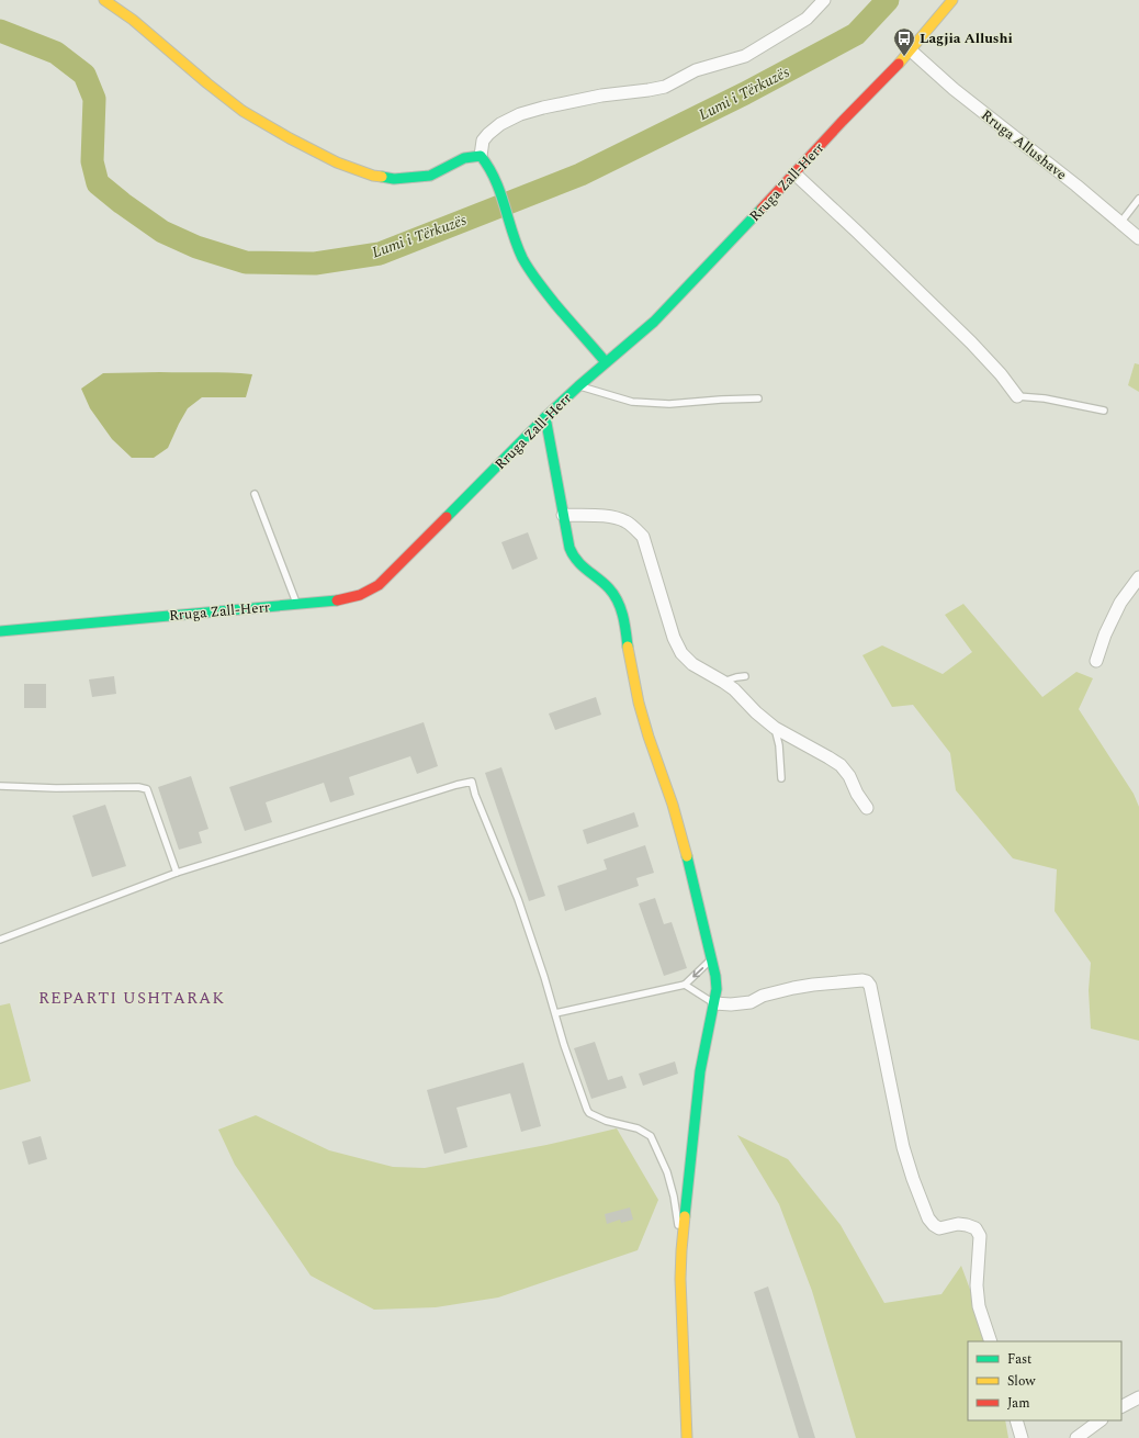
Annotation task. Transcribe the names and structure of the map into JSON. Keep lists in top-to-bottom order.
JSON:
{
  "streets": {
    "street": ["Rruga Allushave", "Rruga Zall-Herr"]
  },
  "crossings": [
    ["Rruga Allushave", "Rruga Zall-Herr"]
  ],
  "districts": ["REPARTI USHTARAK"],
  "water": ["Lumi i Tërkuzës"],
  "places": {
    "bus stop": ["Lagjia Allushi"]
  },
  "legend": ["Fast", "Slow", "Jam"]
}
